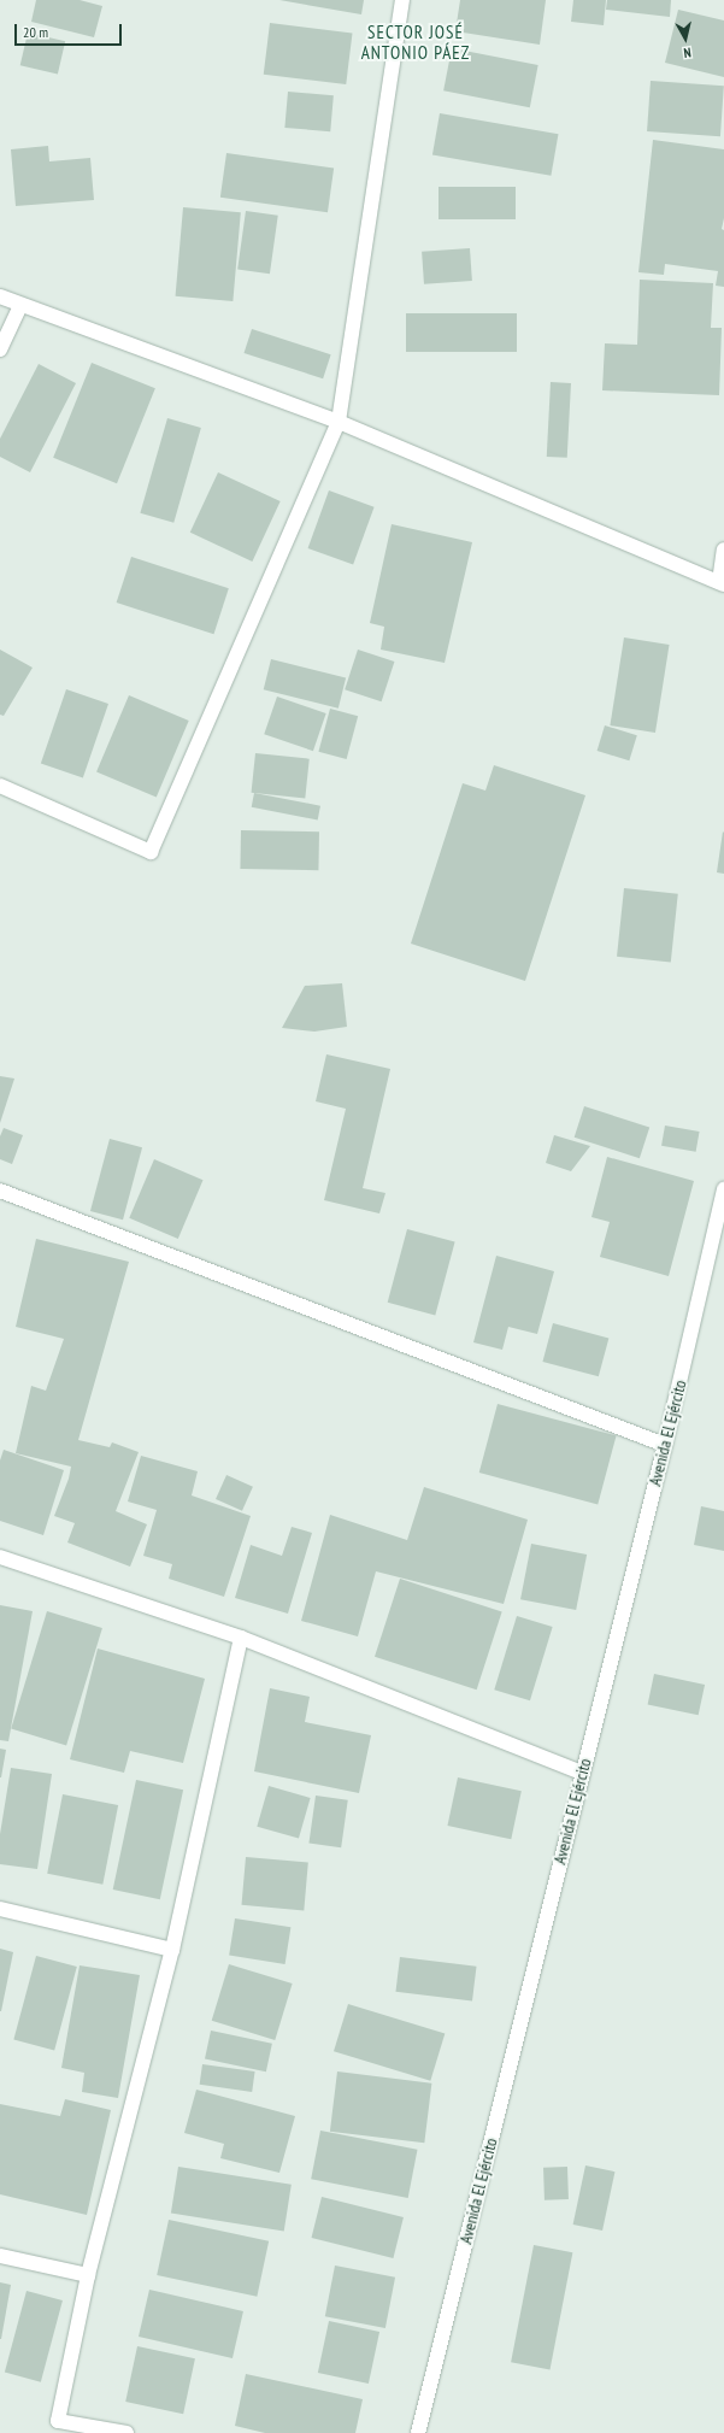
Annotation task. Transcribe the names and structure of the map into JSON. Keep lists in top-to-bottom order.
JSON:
{
  "streets": {
    "street": ["Avenida El Ejército"]
  },
  "districts": ["SECTOR JOSÉ ANTONIO PÁEZ"],
  "scale_bar": "20 m",
  "north": "bottom"
}
